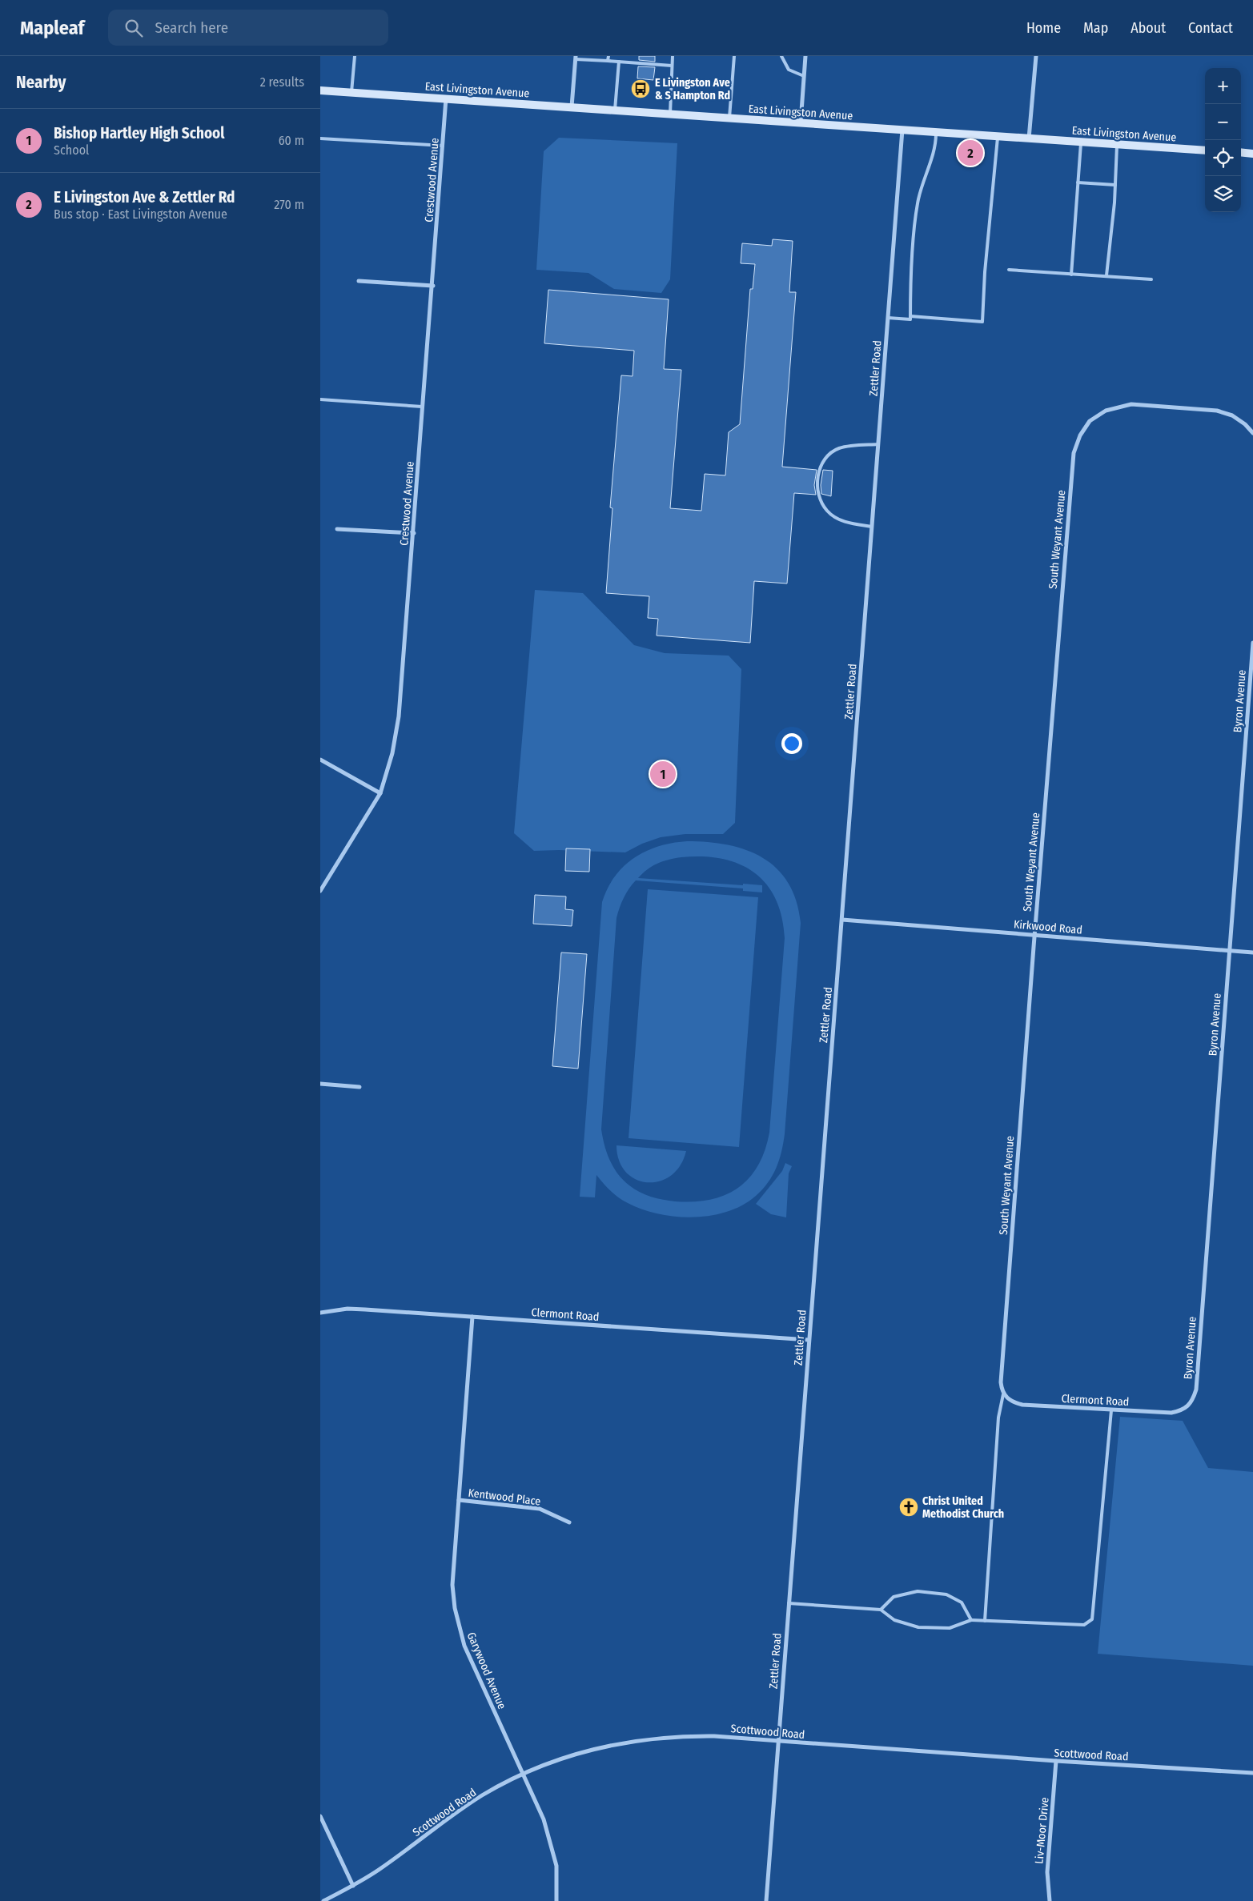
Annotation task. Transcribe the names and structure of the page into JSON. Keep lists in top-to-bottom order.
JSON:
{
  "streets": {
    "main road": ["East Livingston Avenue"],
    "street": [
      "Crestwood Avenue",
      "Zettler Road",
      "South Weyant Avenue",
      "Byron Avenue",
      "Kirkwood Road",
      "Clermont Road",
      "Kentwood Place",
      "Garywood Avenue",
      "Scottwood Road",
      "Liv-Moor Drive"
    ]
  },
  "crossings": [
    ["East Livingston Avenue", "Crestwood Avenue"],
    ["East Livingston Avenue", "Zettler Road"],
    ["Zettler Road", "Kirkwood Road"],
    ["Zettler Road", "Clermont Road"],
    ["Zettler Road", "Scottwood Road"],
    ["South Weyant Avenue", "Kirkwood Road"],
    ["South Weyant Avenue", "Clermont Road"],
    ["Byron Avenue", "Kirkwood Road"],
    ["Byron Avenue", "Clermont Road"],
    ["Clermont Road", "Garywood Avenue"],
    ["Kentwood Place", "Garywood Avenue"],
    ["Garywood Avenue", "Scottwood Road"],
    ["Scottwood Road", "Liv-Moor Drive"]
  ],
  "places": {
    "bus stop": ["E Livingston Ave & S Hampton Rd"],
    "church": ["Christ United Methodist Church"]
  },
  "page": {
    "header": "Mapleaf",
    "search": "Search here",
    "nav": [
      "Home",
      "Map",
      "About",
      "Contact"
    ],
    "heading": ["Nearby", "2 results"],
    "map_buttons": ["+", "−"],
    "list": [
      {
        "mark": "1",
        "name": "Bishop Hartley High School",
        "note": "School",
        "value": "60 m"
      },
      {
        "mark": "2",
        "name": "E Livingston Ave & Zettler Rd",
        "note": "Bus stop · East Livingston Avenue",
        "value": "270 m"
      }
    ],
    "pins": ["2", "1"]
  }
}
